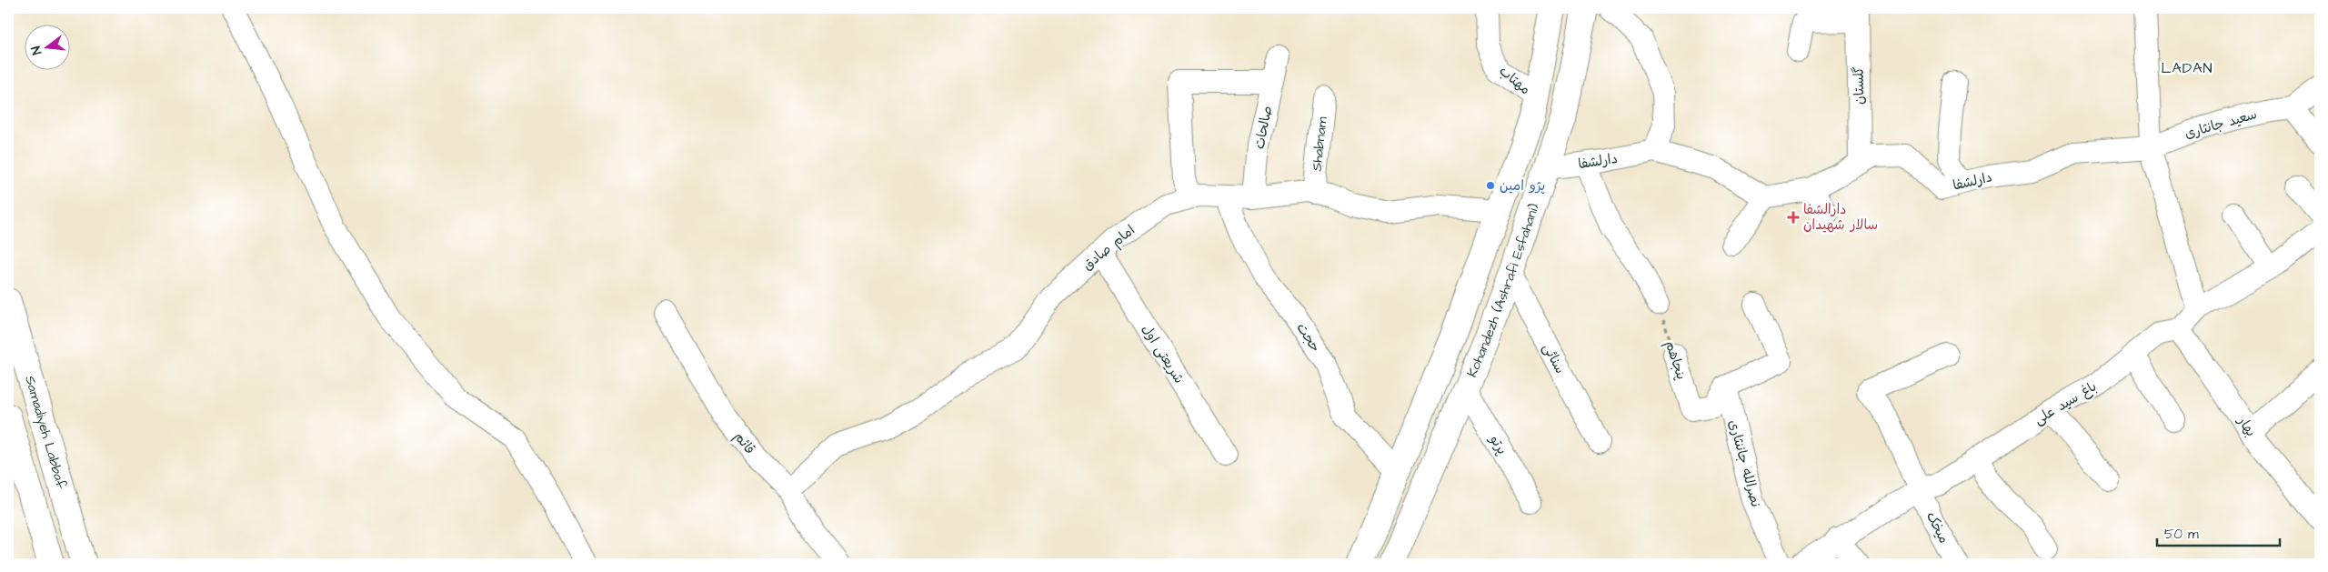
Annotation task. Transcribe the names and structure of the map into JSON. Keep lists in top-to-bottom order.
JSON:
{
  "streets": {
    "main road": ["Kohandezh (Ashrafi Esfahani)", "Samadiyeh Labbaf"],
    "street": [
      "مهتاب",
      "گلستان",
      "سعید جانثاری",
      "صالحات",
      "Shabnam",
      "دارلشفا",
      "امام صادق",
      "حجت",
      "شریعتی اول",
      "سنائی",
      "پنجاهم",
      "باغ سید علی",
      "بهار",
      "قائم",
      "پرتو",
      "نصرالله جاننثاری",
      "میخک"
    ]
  },
  "crossings": [
    ["گلستان", "دارلشفا"],
    ["سعید جانثاری", "دارلشفا"],
    ["صالحات", "امام صادق"],
    ["Shabnam", "امام صادق"],
    ["دارلشفا", "Kohandezh (Ashrafi Esfahani)"],
    ["امام صادق", "حجت"],
    ["امام صادق", "شریعتی اول"],
    ["امام صادق", "قائم"],
    ["Kohandezh (Ashrafi Esfahani)", "سنائی"],
    ["Kohandezh (Ashrafi Esfahani)", "پرتو"],
    ["پنجاهم", "نصرالله جاننثاری"],
    ["باغ سید علی", "بهار"],
    ["باغ سید علی", "میخک"]
  ],
  "districts": ["LADAN"],
  "places": {
    "other": ["پژو امین"],
    "health": ["دارالشفا سالار شهیدان"]
  },
  "scale_bar": "50 m",
  "north": "left"
}
